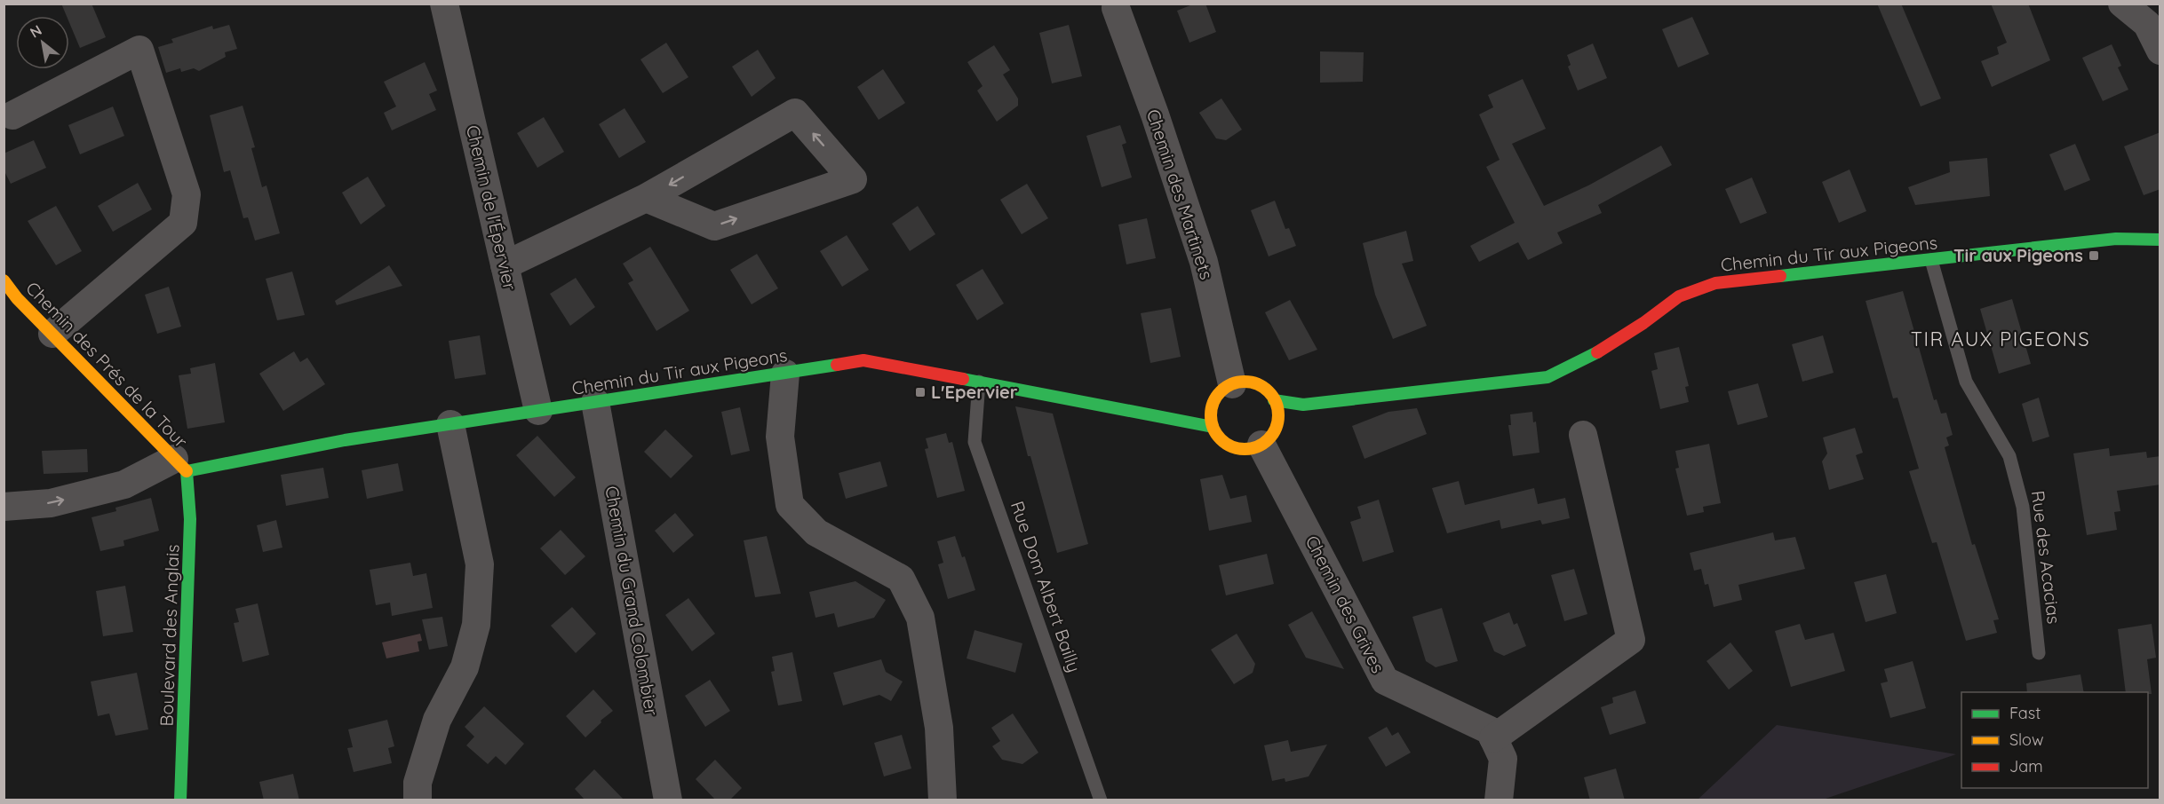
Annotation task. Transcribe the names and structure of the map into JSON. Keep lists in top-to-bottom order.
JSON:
{
  "streets": {
    "street": [
      "Chemin des Martinets",
      "Chemin de l'Épervier",
      "Chemin du Tir aux Pigeons",
      "Chemin des Prés de la Tour",
      "Chemin du Grand Colombier",
      "Chemin des Grives",
      "Boulevard des Anglais"
    ],
    "lane": ["Rue des Acacias", "Rue Dom Albert Bailly"]
  },
  "crossings": [
    ["Chemin des Martinets", "Chemin du Tir aux Pigeons"],
    ["Chemin des Martinets", "Chemin des Grives"],
    ["Chemin de l'Épervier", "Chemin du Tir aux Pigeons"],
    ["Chemin du Tir aux Pigeons", "Chemin des Prés de la Tour"],
    ["Chemin du Tir aux Pigeons", "Rue des Acacias"],
    ["Chemin du Tir aux Pigeons", "Rue Dom Albert Bailly"],
    ["Chemin du Tir aux Pigeons", "Chemin du Grand Colombier"],
    ["Chemin du Tir aux Pigeons", "Chemin des Grives"],
    ["Chemin du Tir aux Pigeons", "Boulevard des Anglais"],
    ["Chemin des Prés de la Tour", "Boulevard des Anglais"]
  ],
  "districts": ["TIR AUX PIGEONS"],
  "places": {
    "transit": ["Tir aux Pigeons", "L'Epervier"]
  },
  "legend": ["Fast", "Slow", "Jam"],
  "north": "top left"
}
